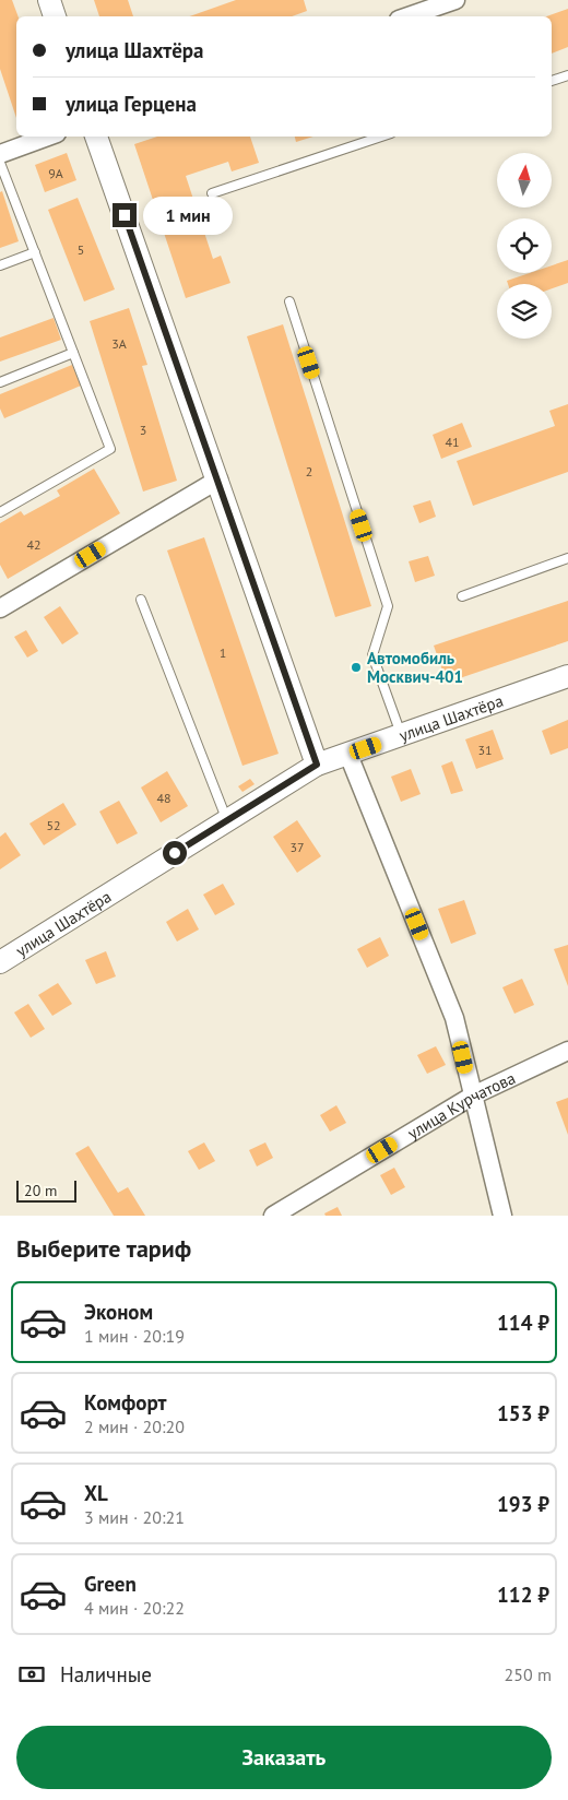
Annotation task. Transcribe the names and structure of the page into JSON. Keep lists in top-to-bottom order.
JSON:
{
  "streets": {
    "street": ["улица Шахтёра", "улица Курчатова"]
  },
  "places": ["Автомобиль Москвич-401"],
  "house_numbers": [
    "9А",
    "5",
    "3А",
    "3",
    "41",
    "2",
    "42",
    "1",
    "31",
    "48",
    "52",
    "37"
  ],
  "scale_bar": "20 m",
  "north": "top",
  "page": {
    "banner": ["улица Шахтёра", "улица Герцена"],
    "bubble": "1 мин",
    "scale": "20 m",
    "heading": "Выберите тариф",
    "list": [
      {
        "name": "Эконом",
        "note": "1 мин · 20:19",
        "value": "114 ₽"
      },
      {
        "name": "Комфорт",
        "note": "2 мин · 20:20",
        "value": "153 ₽"
      },
      {
        "name": "XL",
        "note": "3 мин · 20:21",
        "value": "193 ₽"
      },
      {
        "name": "Green",
        "note": "4 мин · 20:22",
        "value": "112 ₽"
      }
    ],
    "pay": ["Наличные", "250 m"],
    "buttons": "Заказать"
  }
}
